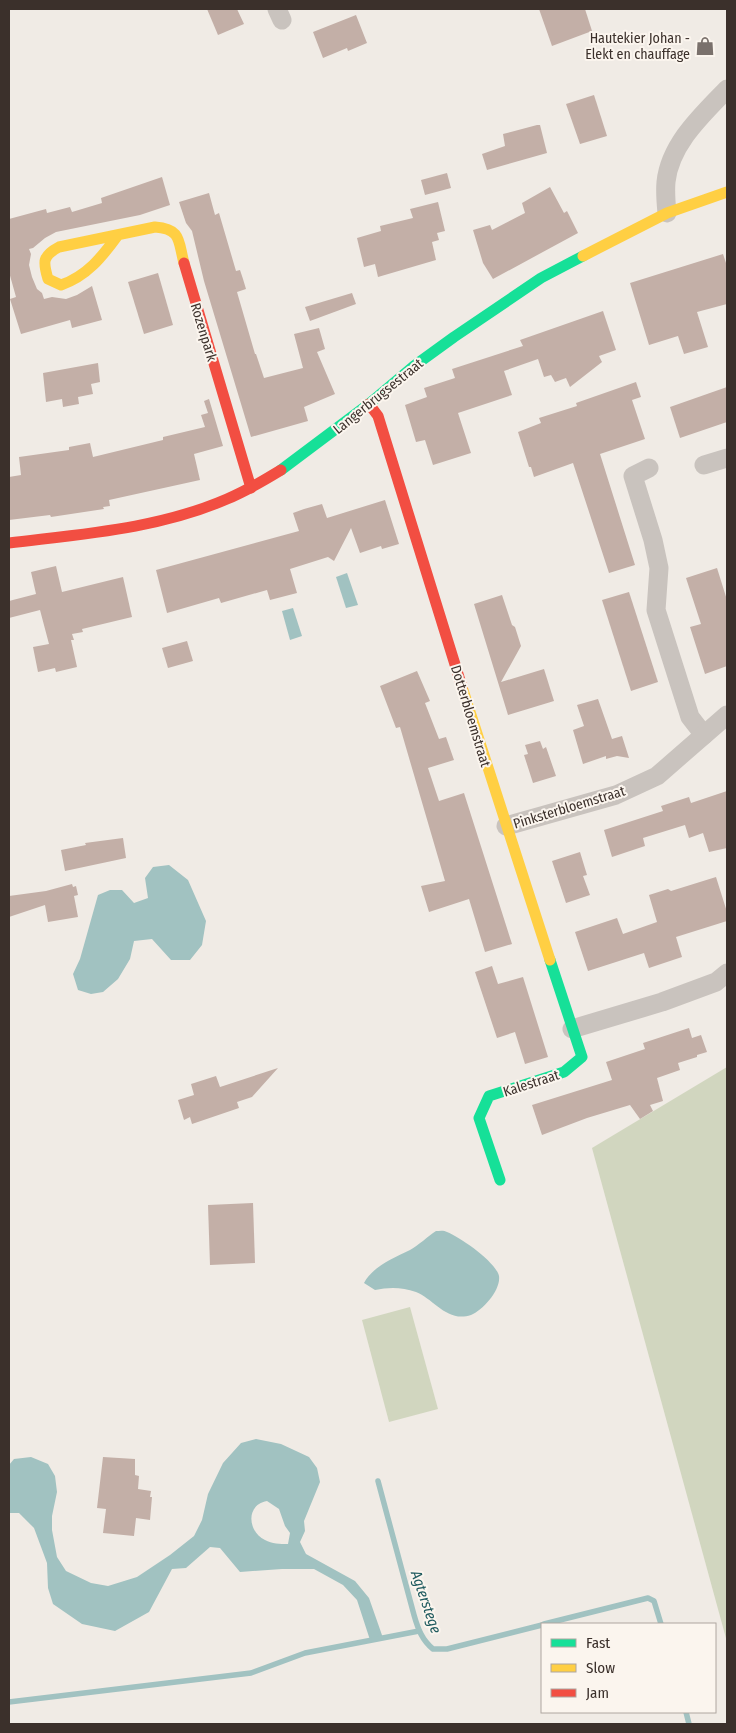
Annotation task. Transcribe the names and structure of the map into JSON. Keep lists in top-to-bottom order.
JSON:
{
  "streets": {
    "street": [
      "Rozenpark",
      "Langerbrugsestraat",
      "Dotterbloemstraat",
      "Pinksterbloemstraat",
      "Kalestraat"
    ]
  },
  "crossings": [
    ["Rozenpark", "Langerbrugsestraat"],
    ["Langerbrugsestraat", "Dotterbloemstraat"],
    ["Dotterbloemstraat", "Pinksterbloemstraat"],
    ["Dotterbloemstraat", "Kalestraat"]
  ],
  "water": ["Agterstege"],
  "places": {
    "shop": ["Hautekier Johan - Elekt en chauffage"]
  },
  "legend": ["Fast", "Slow", "Jam"]
}
